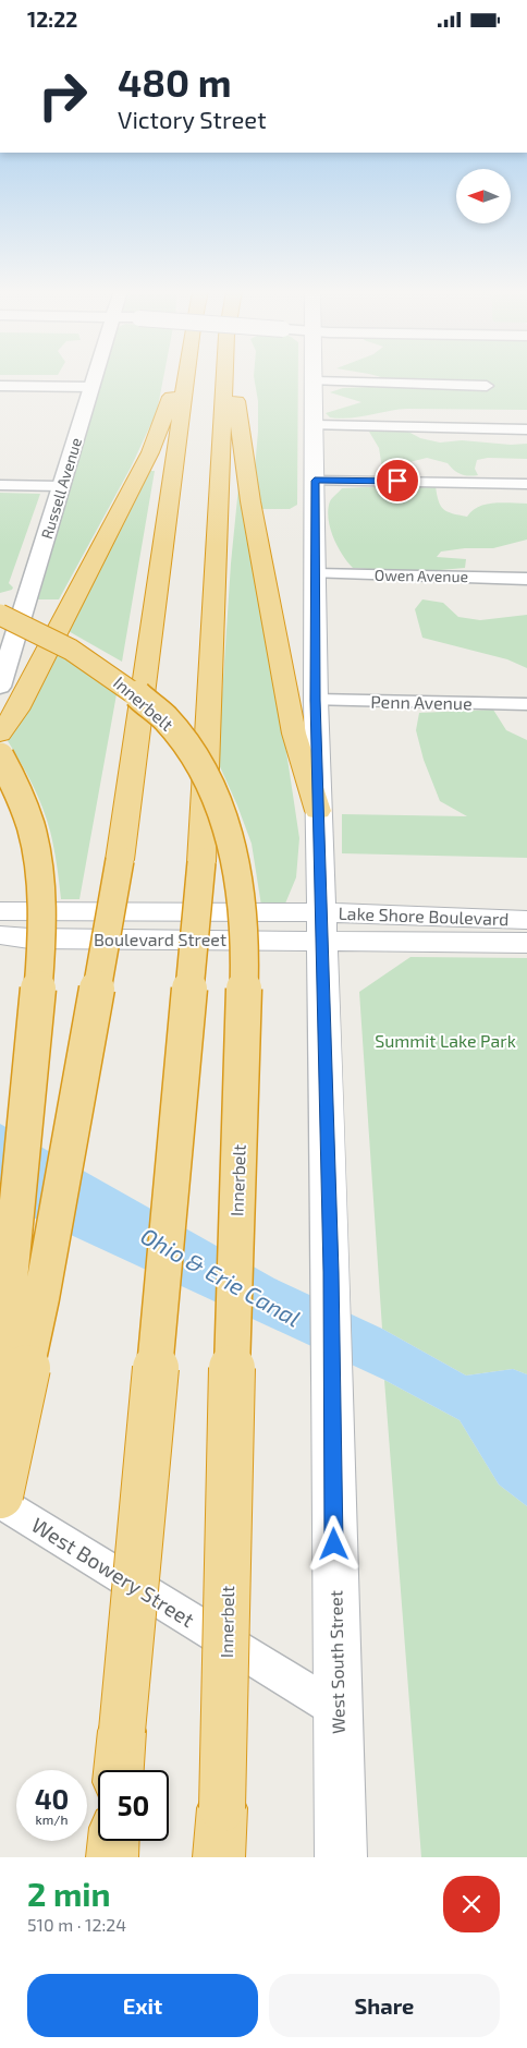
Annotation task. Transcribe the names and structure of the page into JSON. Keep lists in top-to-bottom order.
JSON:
{
  "streets": {
    "highway": ["Innerbelt"],
    "main road": ["Lake Shore Boulevard", "Boulevard Street", "West South Street"],
    "street": [
      "Russell Avenue",
      "Owen Avenue",
      "Penn Avenue",
      "West Bowery Street"
    ]
  },
  "crossings": [
    ["Owen Avenue", "West South Street"],
    ["Penn Avenue", "West South Street"],
    ["Lake Shore Boulevard", "Boulevard Street"],
    ["Lake Shore Boulevard", "West South Street"],
    ["Boulevard Street", "West South Street"],
    ["West Bowery Street", "West South Street"]
  ],
  "water": ["Ohio & Erie Canal"],
  "parks": ["Summit Lake Park"],
  "north": "left",
  "page": {
    "status": "12:22",
    "turn": ["480 m", "Victory Street"],
    "speed": "40 km/h",
    "limit": "50",
    "heading": ["2 min", "510 m · 12:24"],
    "buttons": ["Exit", "Share"]
  }
}
